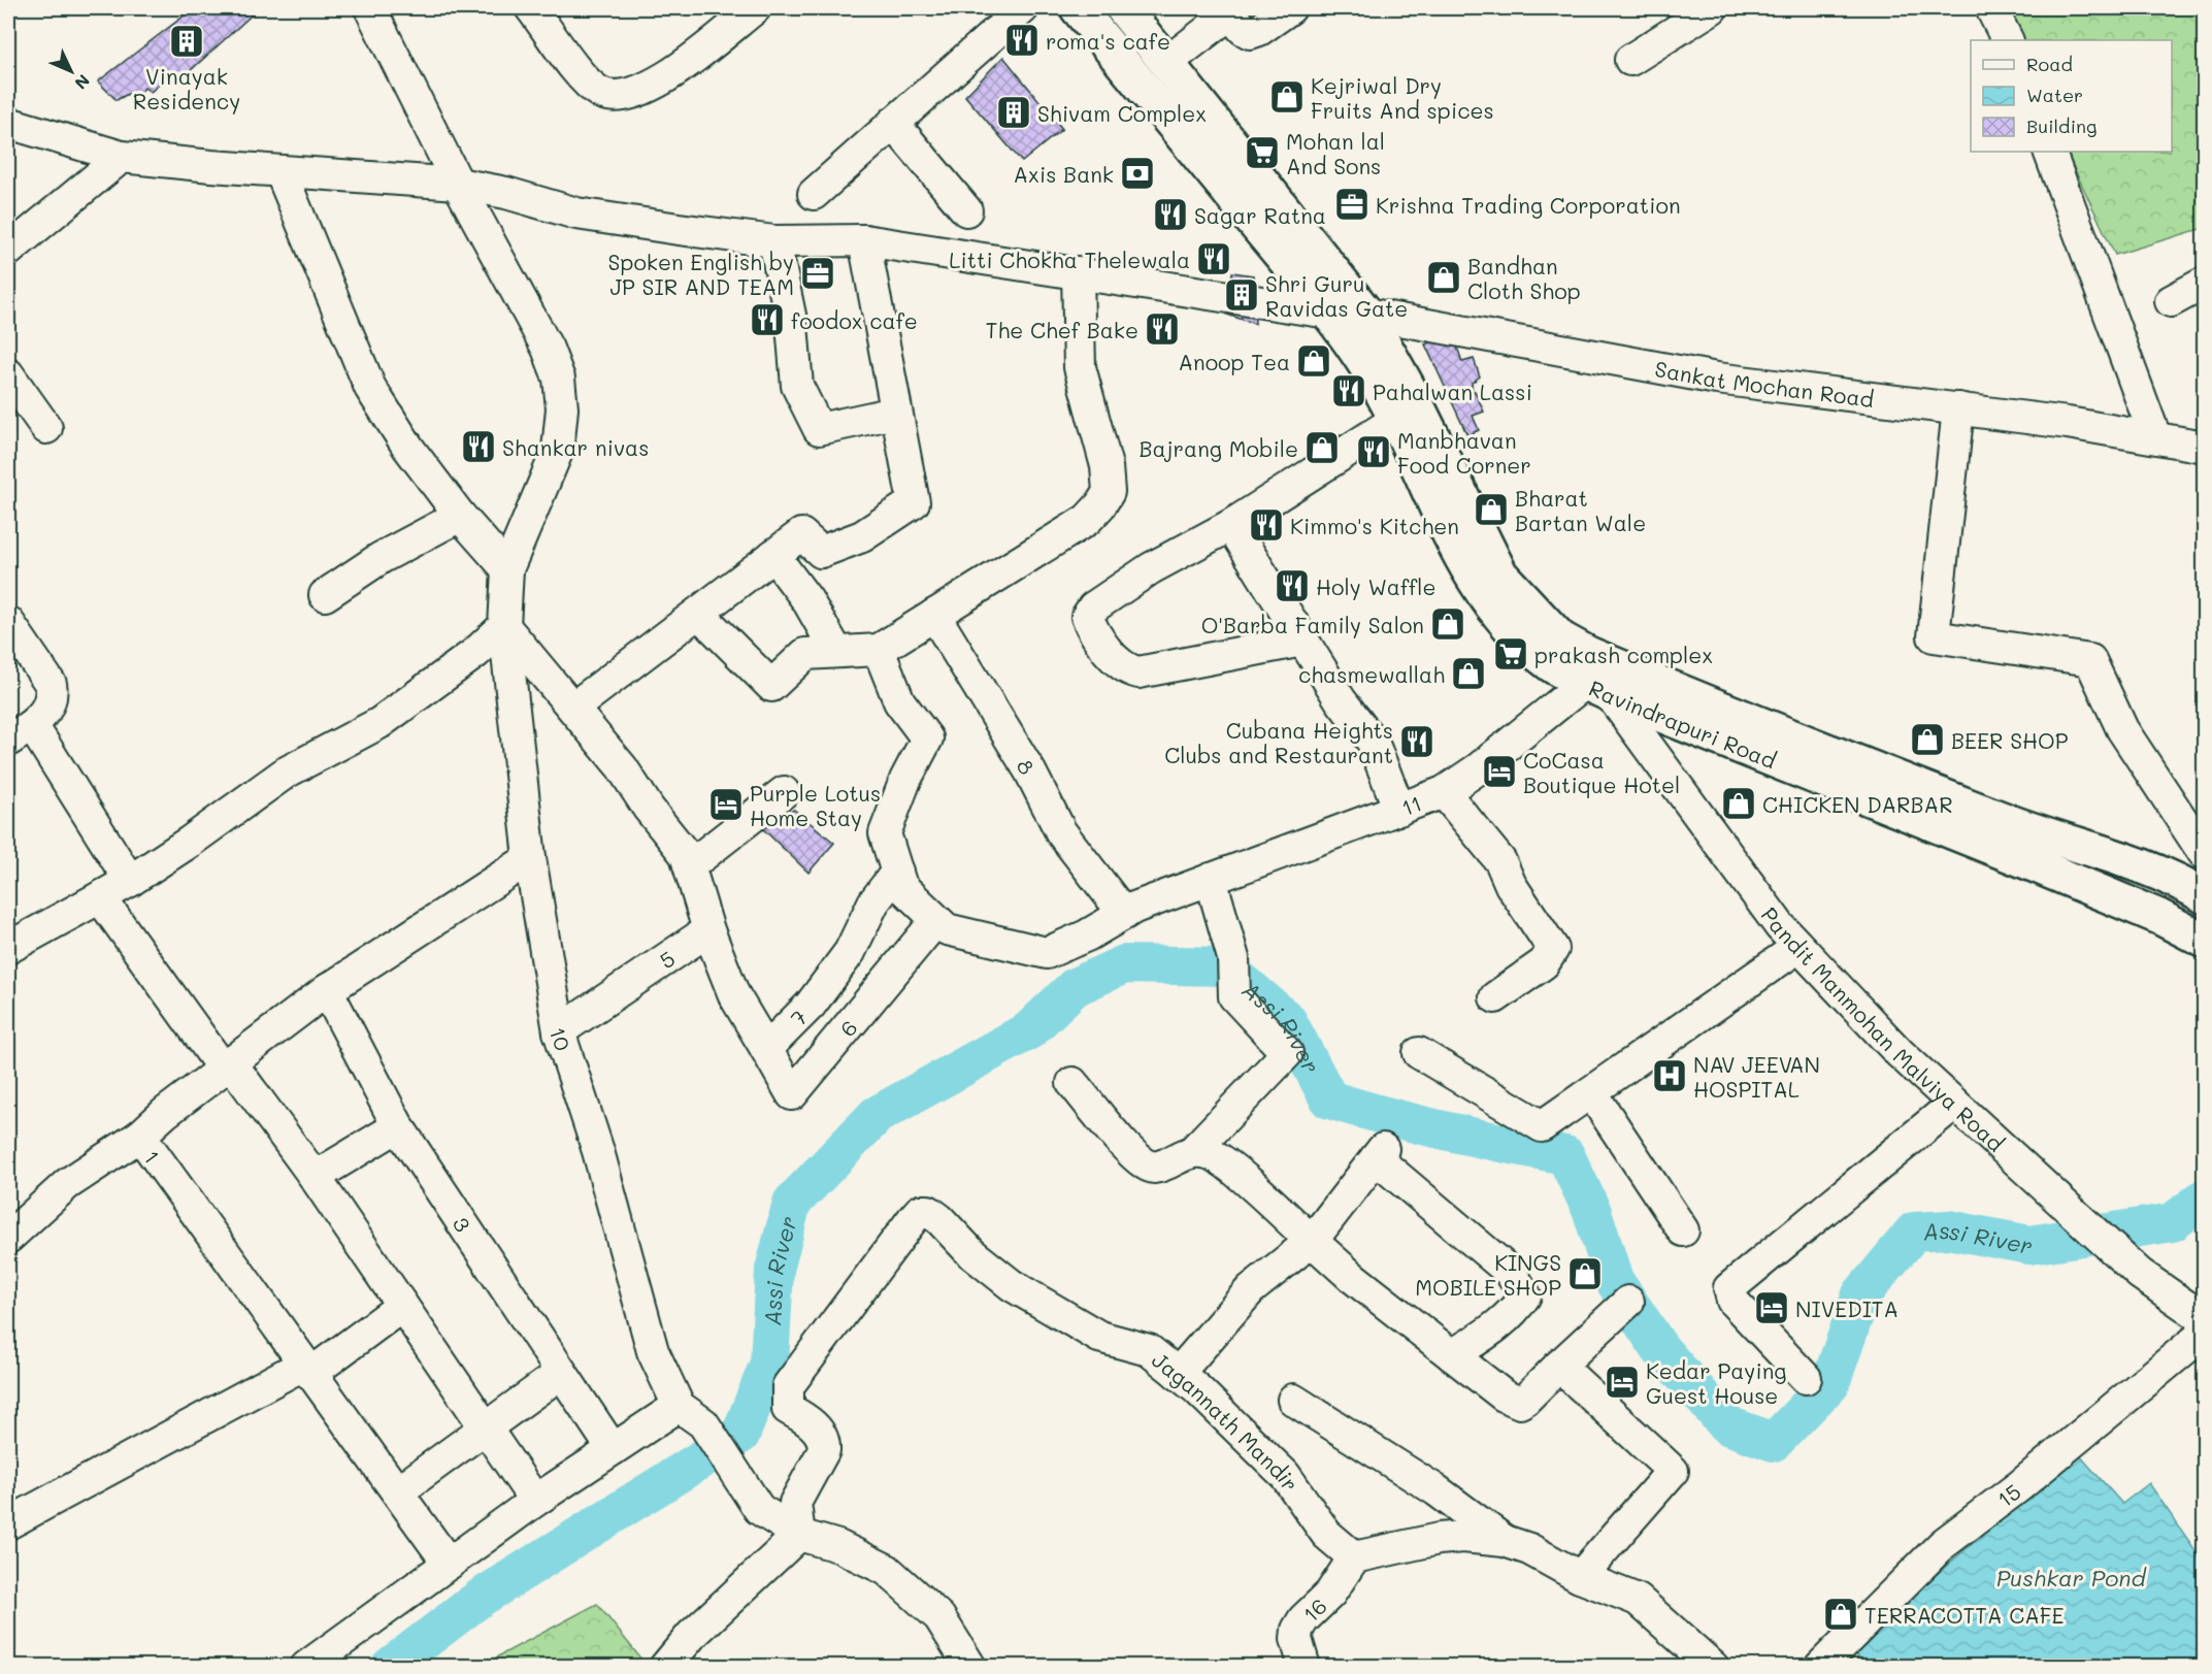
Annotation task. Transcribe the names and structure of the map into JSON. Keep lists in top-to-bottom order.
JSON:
{
  "streets": {
    "main road": ["Ravindrapuri Road"],
    "street": [
      "Sankat Mochan Road",
      "8",
      "11",
      "5",
      "7",
      "6",
      "Pandit Manmohan Malviya Road",
      "10",
      "1",
      "3",
      "Jagannath Mandir",
      "15",
      "16"
    ]
  },
  "crossings": [
    ["Sankat Mochan Road", "Ravindrapuri Road"],
    ["Sankat Mochan Road", "10"],
    ["Ravindrapuri Road", "11"],
    ["Ravindrapuri Road", "Pandit Manmohan Malviya Road"],
    ["8", "11"],
    ["11", "7"],
    ["11", "6"],
    ["11", "Pandit Manmohan Malviya Road"],
    ["5", "10"],
    ["7", "6"],
    ["10", "1"],
    ["10", "Jagannath Mandir"],
    ["1", "3"],
    ["Jagannath Mandir", "16"]
  ],
  "water": ["Assi River", "Pushkar Pond"],
  "places": {
    "restaurant": [
      "roma's cafe",
      "Sagar Ratna",
      "Litti Chokha Thelewala",
      "foodox cafe",
      "The Chef Bake",
      "Pahalwan Lassi",
      "Shankar nivas",
      "Manbhavan Food Corner",
      "Kimmo's Kitchen",
      "Holy Waffle",
      "Cubana Heights Clubs and Restaurant"
    ],
    "building": ["Vinayak Residency", "Shivam Complex", "Shri Guru Ravidas Gate"],
    "shop": [
      "Kejriwal Dry Fruits And spices",
      "Bandhan Cloth Shop",
      "Anoop Tea",
      "Bajrang Mobile",
      "Bharat Bartan Wale",
      "O'Barba Family Salon",
      "chasmewallah",
      "BEER SHOP",
      "CHICKEN DARBAR",
      "KINGS MOBILE SHOP",
      "TERRACOTTA CAFE"
    ],
    "supermarket": ["Mohan lal And Sons", "prakash complex"],
    "bank": ["Axis Bank"],
    "office": ["Krishna Trading Corporation", "Spoken English by JP SIR AND TEAM"],
    "hotel": [
      "CoCasa Boutique Hotel",
      "Purple Lotus Home Stay",
      "NIVEDITA",
      "Kedar Paying Guest House"
    ],
    "hospital": ["NAV JEEVAN HOSPITAL"]
  },
  "legend": ["Road", "Water", "Building"],
  "north": "bottom right"
}
